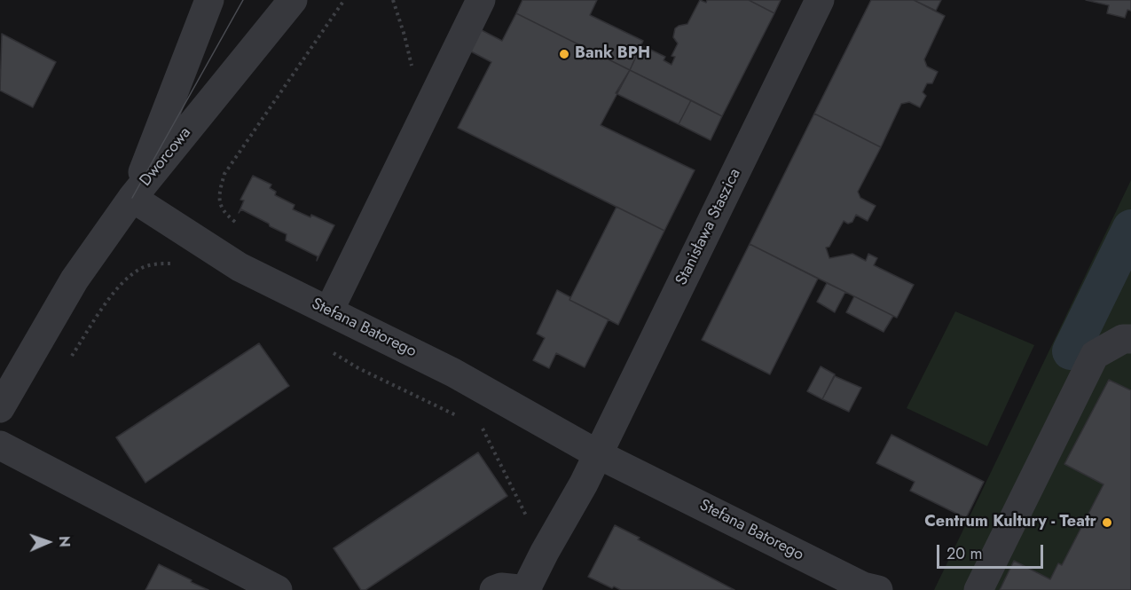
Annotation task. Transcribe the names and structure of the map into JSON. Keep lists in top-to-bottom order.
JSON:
{
  "streets": {
    "street": ["Dworcowa", "Stanisława Staszica", "Stefana Batorego"]
  },
  "crossings": [
    ["Dworcowa", "Stefana Batorego"],
    ["Stanisława Staszica", "Stefana Batorego"]
  ],
  "places": ["Bank BPH", "Centrum Kultury - Teatr"],
  "scale_bar": "20 m",
  "north": "right"
}
